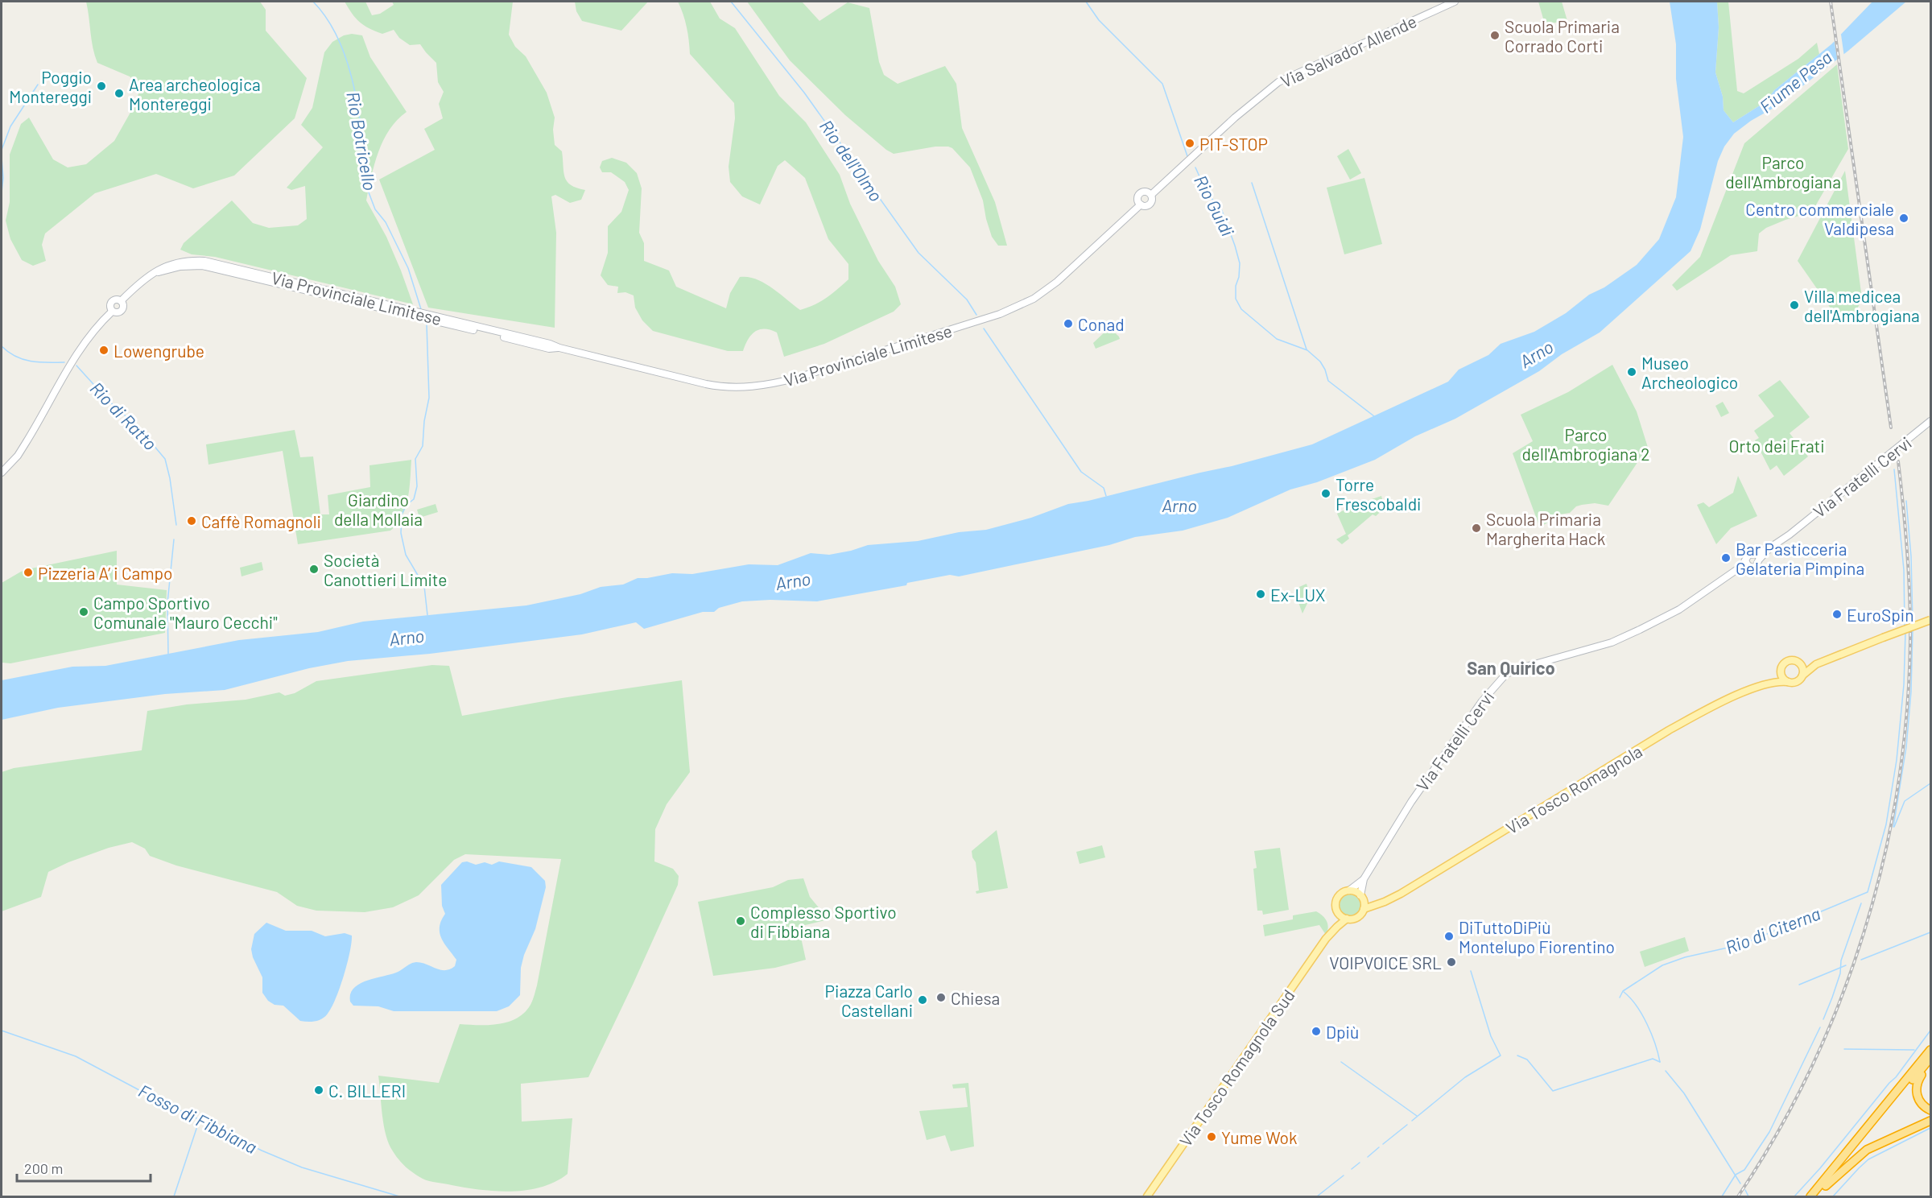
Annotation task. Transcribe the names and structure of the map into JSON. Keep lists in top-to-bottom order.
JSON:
{
  "streets": {
    "main road": [
      "Via Salvador Allende",
      "Via Provinciale Limitese",
      "Via Fratelli Cervi",
      "Via Tosco Romagnola",
      "Via Tosco Romagnola Sud"
    ]
  },
  "crossings": [
    ["Via Salvador Allende", "Via Provinciale Limitese"],
    ["Via Fratelli Cervi", "Via Tosco Romagnola"],
    ["Via Fratelli Cervi", "Via Tosco Romagnola Sud"],
    ["Via Tosco Romagnola", "Via Tosco Romagnola Sud"]
  ],
  "districts": ["San Quirico"],
  "water": [
    "Fiume Pesa",
    "Rio Botricello",
    "Rio dell'Olmo",
    "Rio Guidi",
    "Arno",
    "Rio di Ratto",
    "Rio di Citerna",
    "Fosso di Fibbiana"
  ],
  "parks": [
    "Parco dell'Ambrogiana",
    "Parco dell'Ambrogiana 2",
    "Orto dei Frati",
    "Giardino della Mollaia"
  ],
  "places": [
    "Scuola Primaria Corrado Corti",
    "Poggio Montereggi",
    "Area archeologica Montereggi",
    "PIT-STOP",
    "Centro commerciale Valdipesa",
    "Villa medicea dell'Ambrogiana",
    "Conad",
    "Lowengrube",
    "Museo Archeologico",
    "Torre Frescobaldi",
    "Caffè Romagnoli",
    "Scuola Primaria Margherita Hack",
    "Bar Pasticceria Gelateria Pimpina",
    "Società Canottieri Limite",
    "Pizzeria A’ i Campo",
    "Ex-LUX",
    "Campo Sportivo Comunale \"Mauro Cecchi\"",
    "EuroSpin",
    "Complesso Sportivo di Fibbiana",
    "DiTuttoDiPiù Montelupo Fiorentino",
    "VOIPVOICE SRL",
    "Chiesa",
    "Piazza Carlo Castellani",
    "Dpiù",
    "C. BILLERI",
    "Yume Wok"
  ],
  "scale_bar": "200 m"
}
